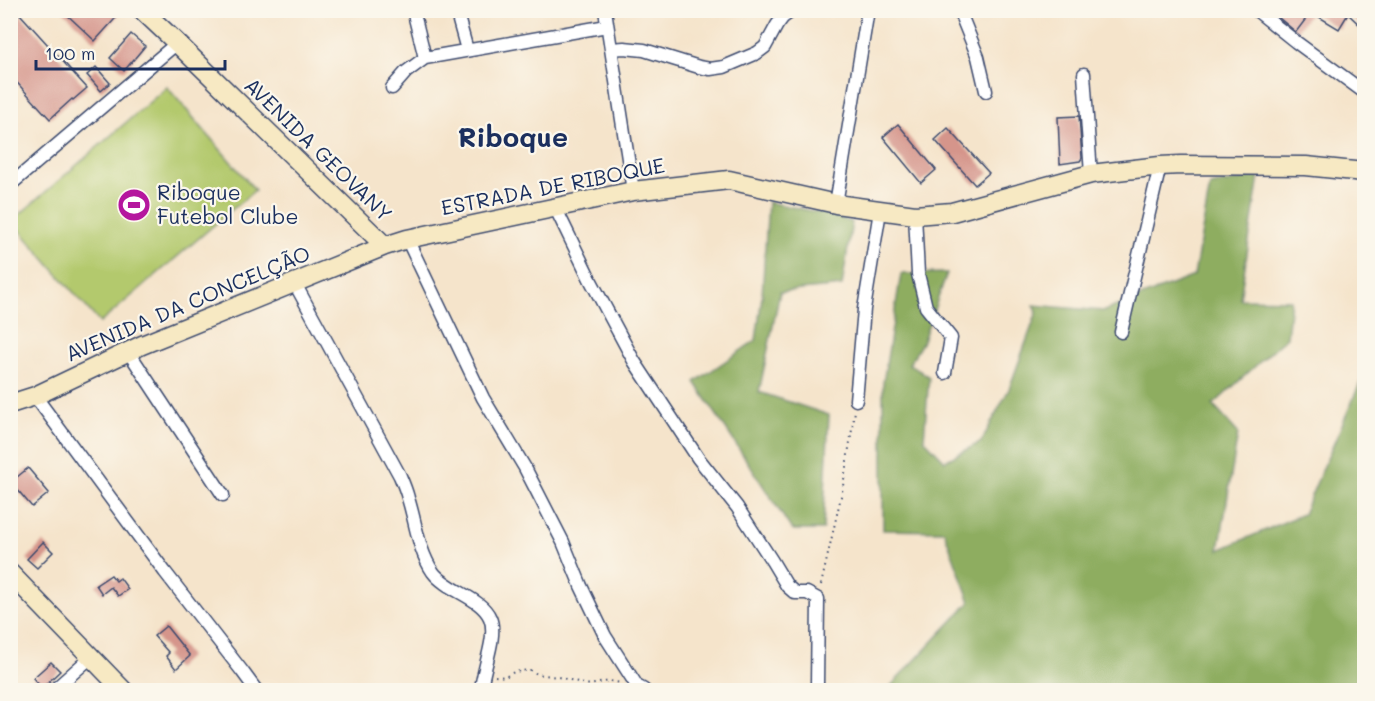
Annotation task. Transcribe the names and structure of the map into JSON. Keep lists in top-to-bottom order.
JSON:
{
  "streets": {
    "main road": ["AVENIDA GEOVANY", "ESTRADA DE RIBOQUE", "AVENIDA DA CONCELÇÃO"]
  },
  "crossings": [
    ["AVENIDA GEOVANY", "ESTRADA DE RIBOQUE"],
    ["AVENIDA GEOVANY", "AVENIDA DA CONCELÇÃO"],
    ["ESTRADA DE RIBOQUE", "AVENIDA DA CONCELÇÃO"]
  ],
  "districts": ["Riboque"],
  "places": {
    "sports": ["Riboque Futebol Clube"]
  },
  "scale_bar": "100 m"
}
